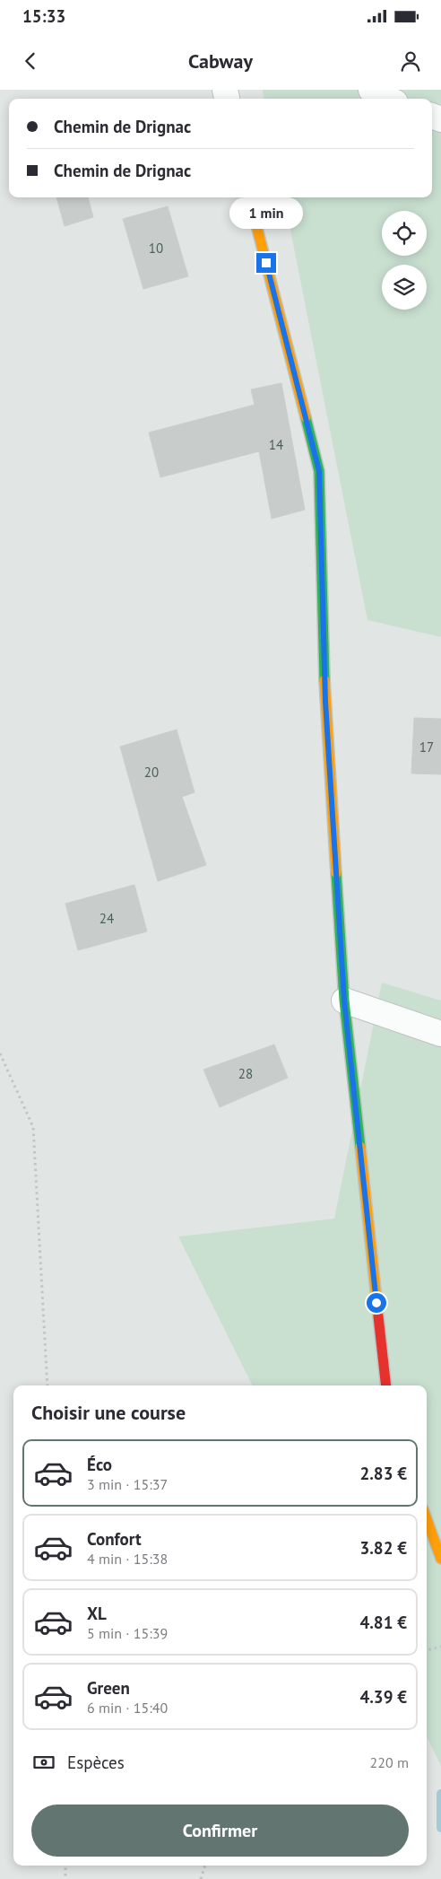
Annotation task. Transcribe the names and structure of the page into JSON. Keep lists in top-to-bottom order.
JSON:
{
  "house_numbers": [
    "10",
    "14",
    "17",
    "20",
    "24",
    "28"
  ],
  "page": {
    "status": "15:33",
    "header": "Cabway",
    "banner": ["Chemin de Drignac", "Chemin de Drignac"],
    "bubble": "1 min",
    "heading": "Choisir une course",
    "list": [
      {
        "name": "Éco",
        "note": "3 min · 15:37",
        "value": "2.83 €"
      },
      {
        "name": "Confort",
        "note": "4 min · 15:38",
        "value": "3.82 €"
      },
      {
        "name": "XL",
        "note": "5 min · 15:39",
        "value": "4.81 €"
      },
      {
        "name": "Green",
        "note": "6 min · 15:40",
        "value": "4.39 €"
      }
    ],
    "pay": ["Espèces", "220 m"],
    "buttons": "Confirmer"
  }
}
